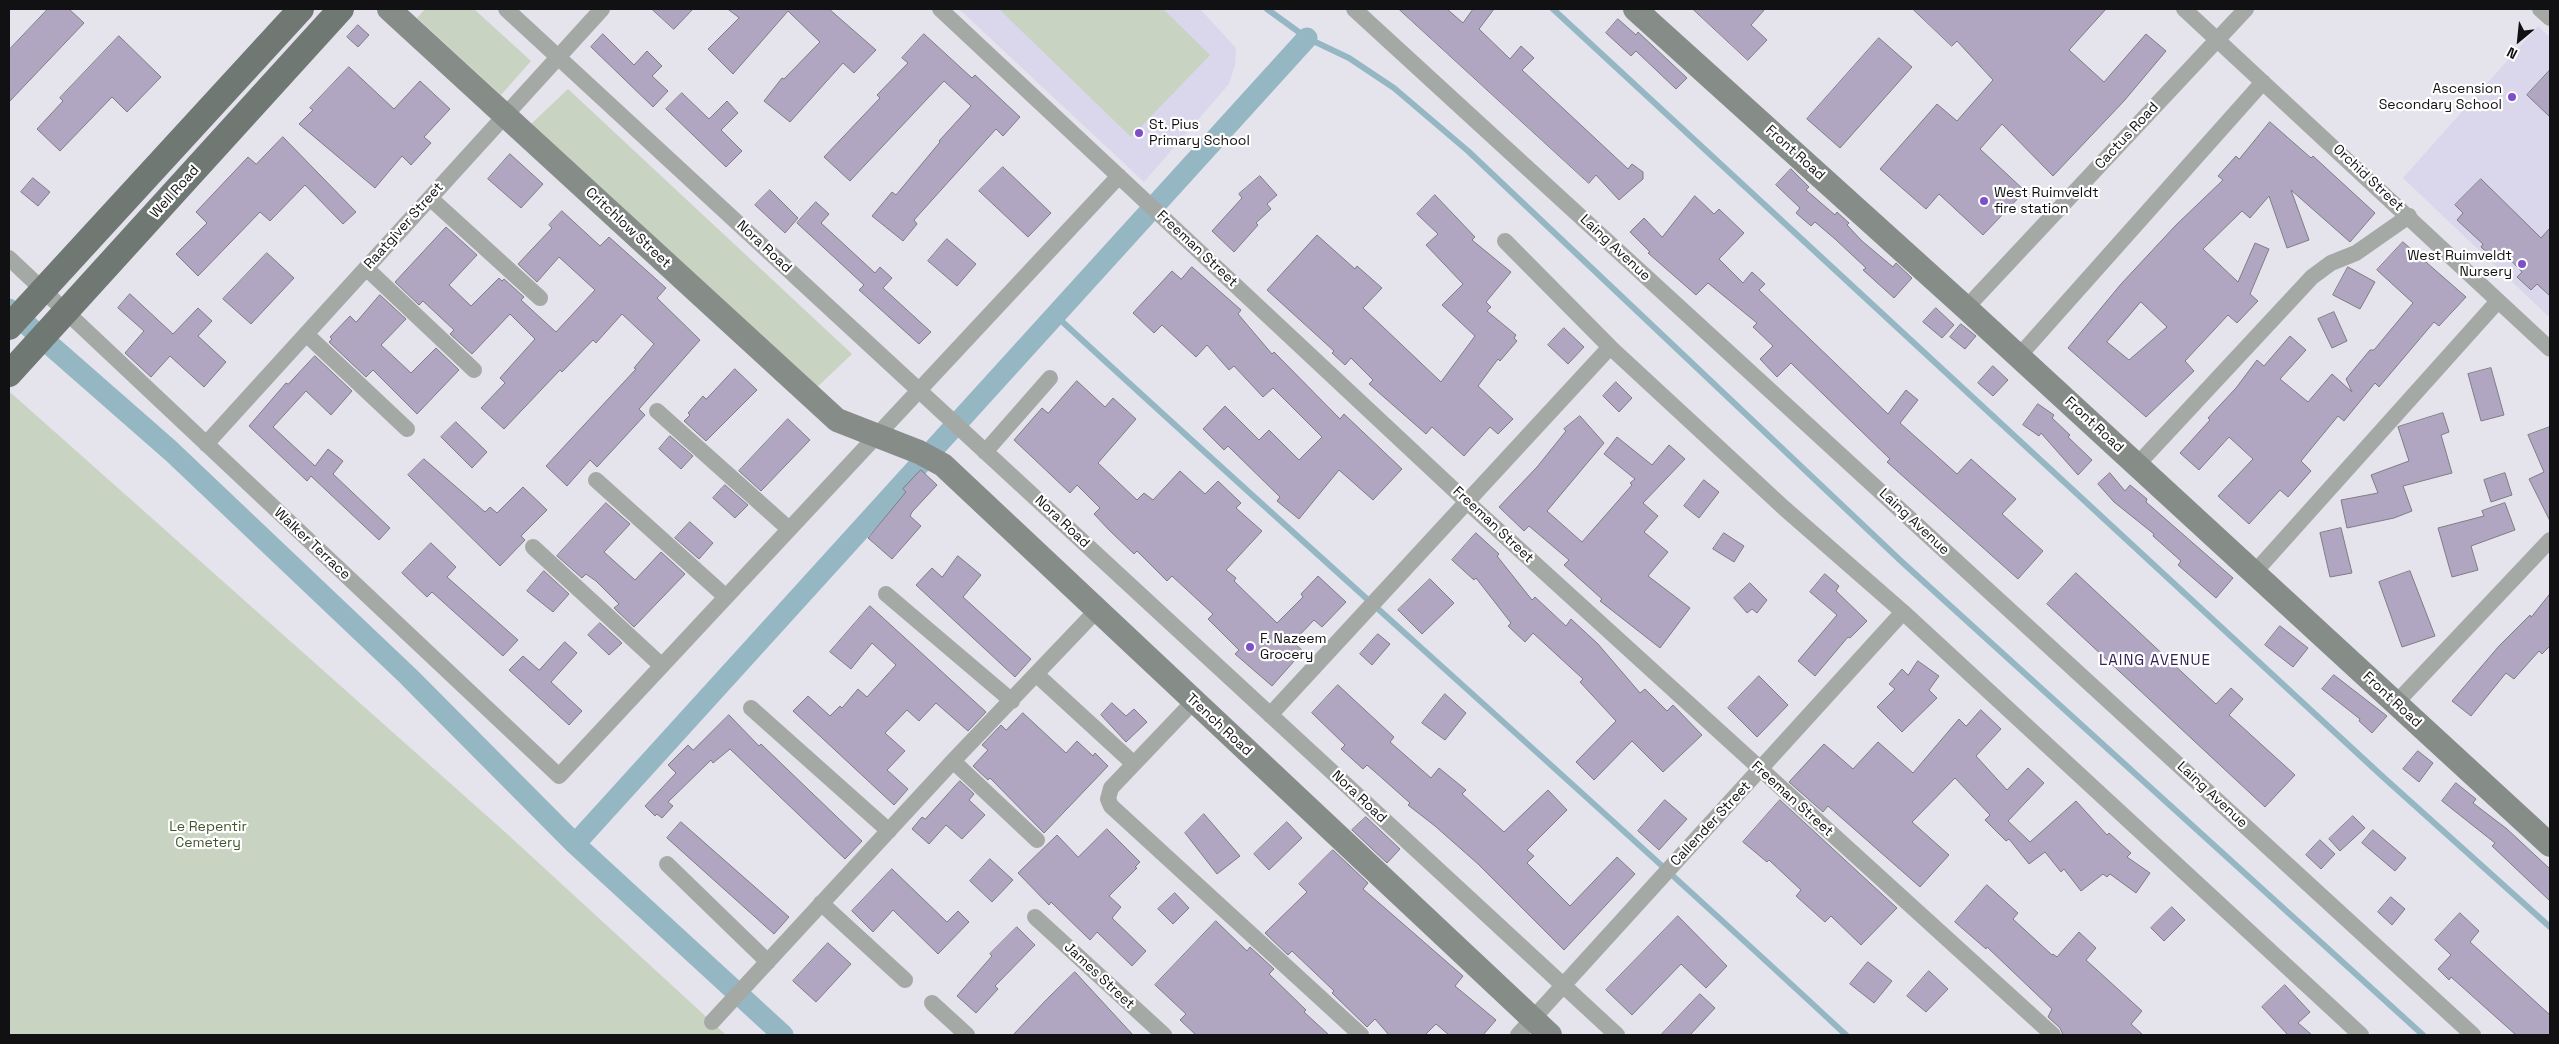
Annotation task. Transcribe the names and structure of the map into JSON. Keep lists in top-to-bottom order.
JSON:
{
  "streets": {
    "main road": ["Well Road"],
    "street": [
      "Cactus Road",
      "Front Road",
      "Orchid Street",
      "Raatgiver Street",
      "Critchlow Street",
      "Nora Road",
      "Laing Avenue",
      "Freeman Street",
      "Walker Terrace",
      "Trench Road",
      "Callender Street",
      "James Street"
    ]
  },
  "crossings": [
    ["Cactus Road", "Front Road"],
    ["Cactus Road", "Orchid Street"],
    ["Well Road", "Walker Terrace"],
    ["Raatgiver Street", "Critchlow Street"],
    ["Raatgiver Street", "Nora Road"],
    ["Raatgiver Street", "Walker Terrace"],
    ["Critchlow Street", "Trench Road"],
    ["Nora Road", "Callender Street"],
    ["Freeman Street", "Callender Street"],
    ["Trench Road", "Callender Street"]
  ],
  "districts": ["LAING AVENUE"],
  "parks": ["Le Repentir Cemetery"],
  "places": [
    "Ascension Secondary School",
    "St. Pius Primary School",
    "West Ruimveldt fire station",
    "West Ruimveldt Nursery",
    "F. Nazeem Grocery"
  ],
  "north": "bottom left"
}
